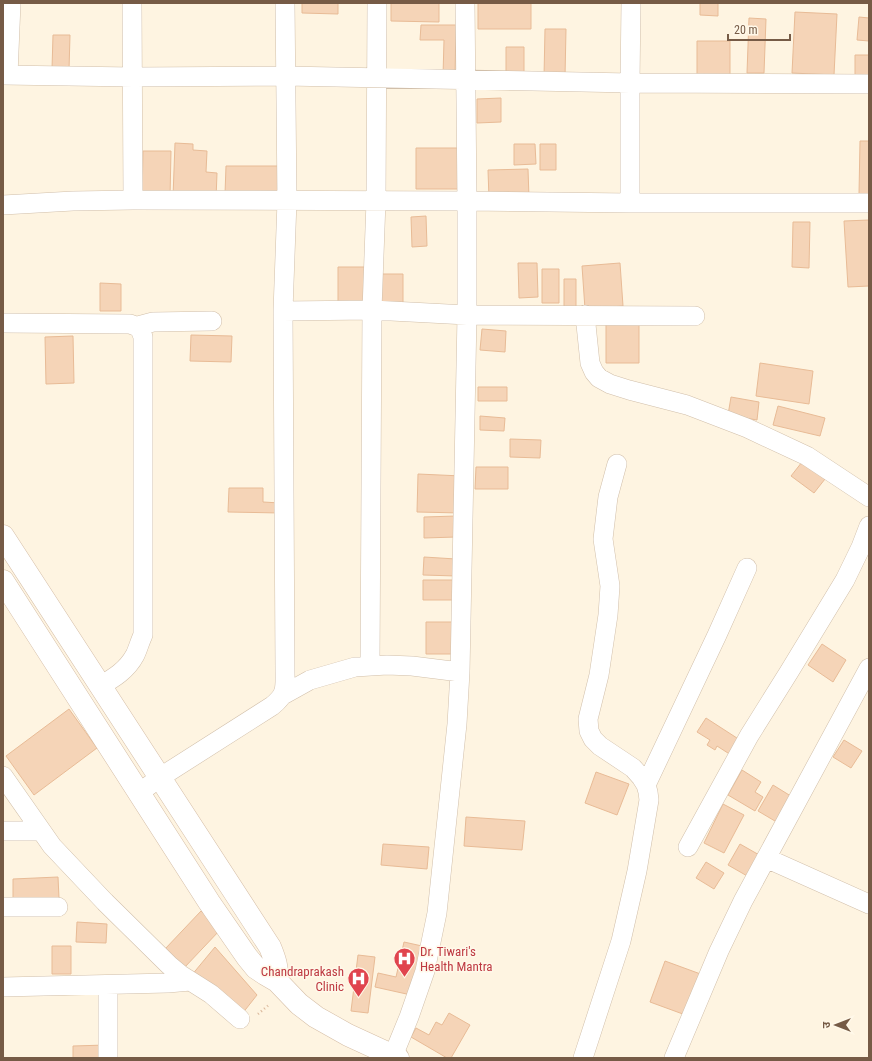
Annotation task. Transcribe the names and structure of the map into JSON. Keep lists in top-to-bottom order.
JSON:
{
  "places": {
    "hospital": ["Dr. Tiwari's Health Mantra", "Chandraprakash Clinic"]
  },
  "scale_bar": "20 m",
  "north": "left"
}
